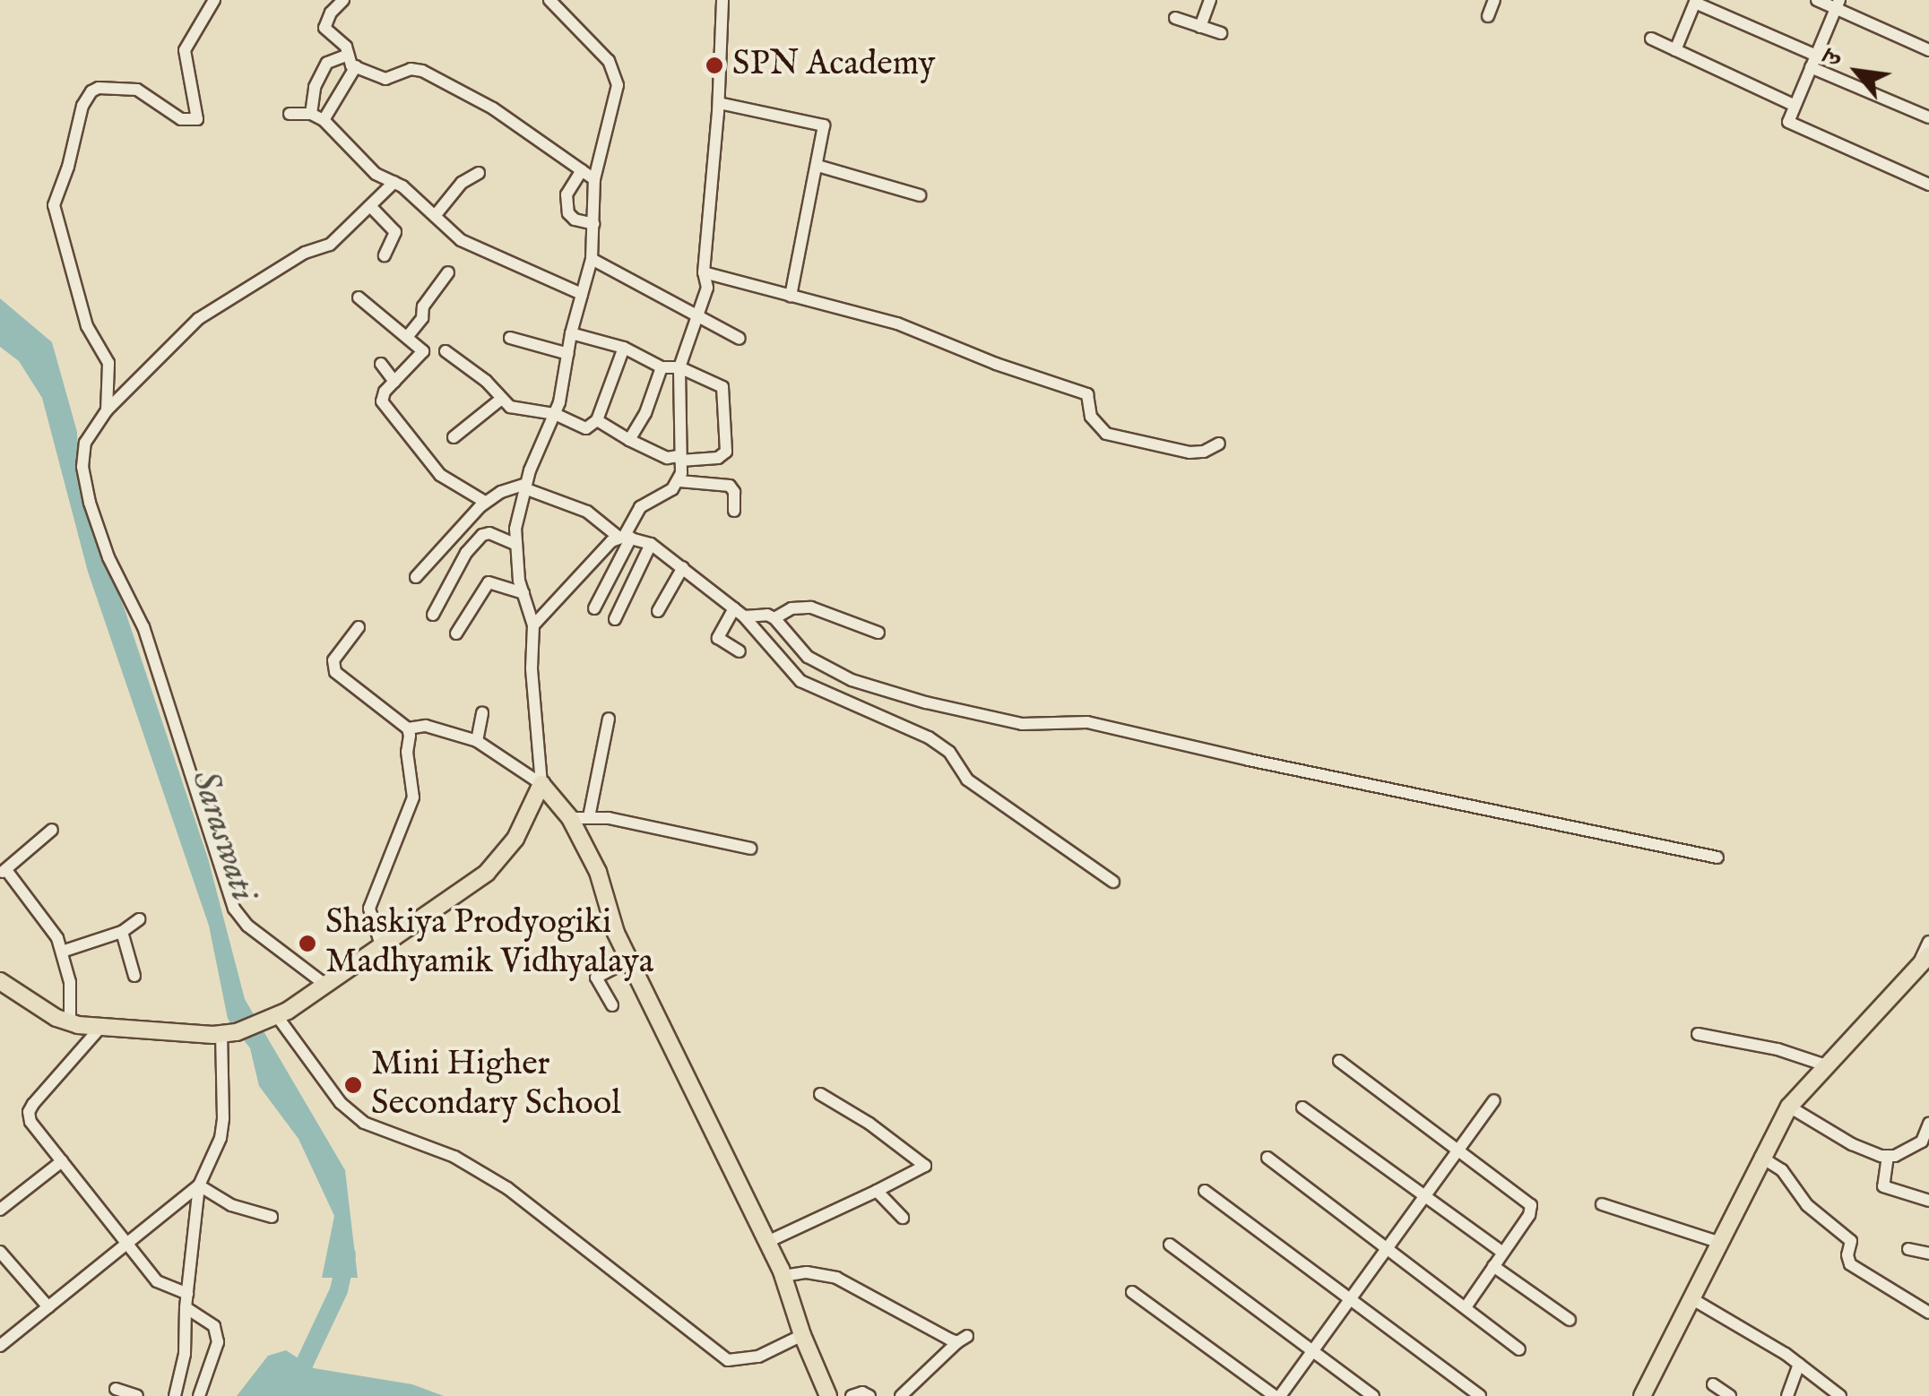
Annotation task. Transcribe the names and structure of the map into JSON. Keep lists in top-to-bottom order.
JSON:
{
  "water": ["Saraswati"],
  "places": ["SPN Academy", "Shaskiya Prodyogiki Madhyamik Vidhyalaya", "Mini Higher Secondary School"],
  "north": "top left"
}
